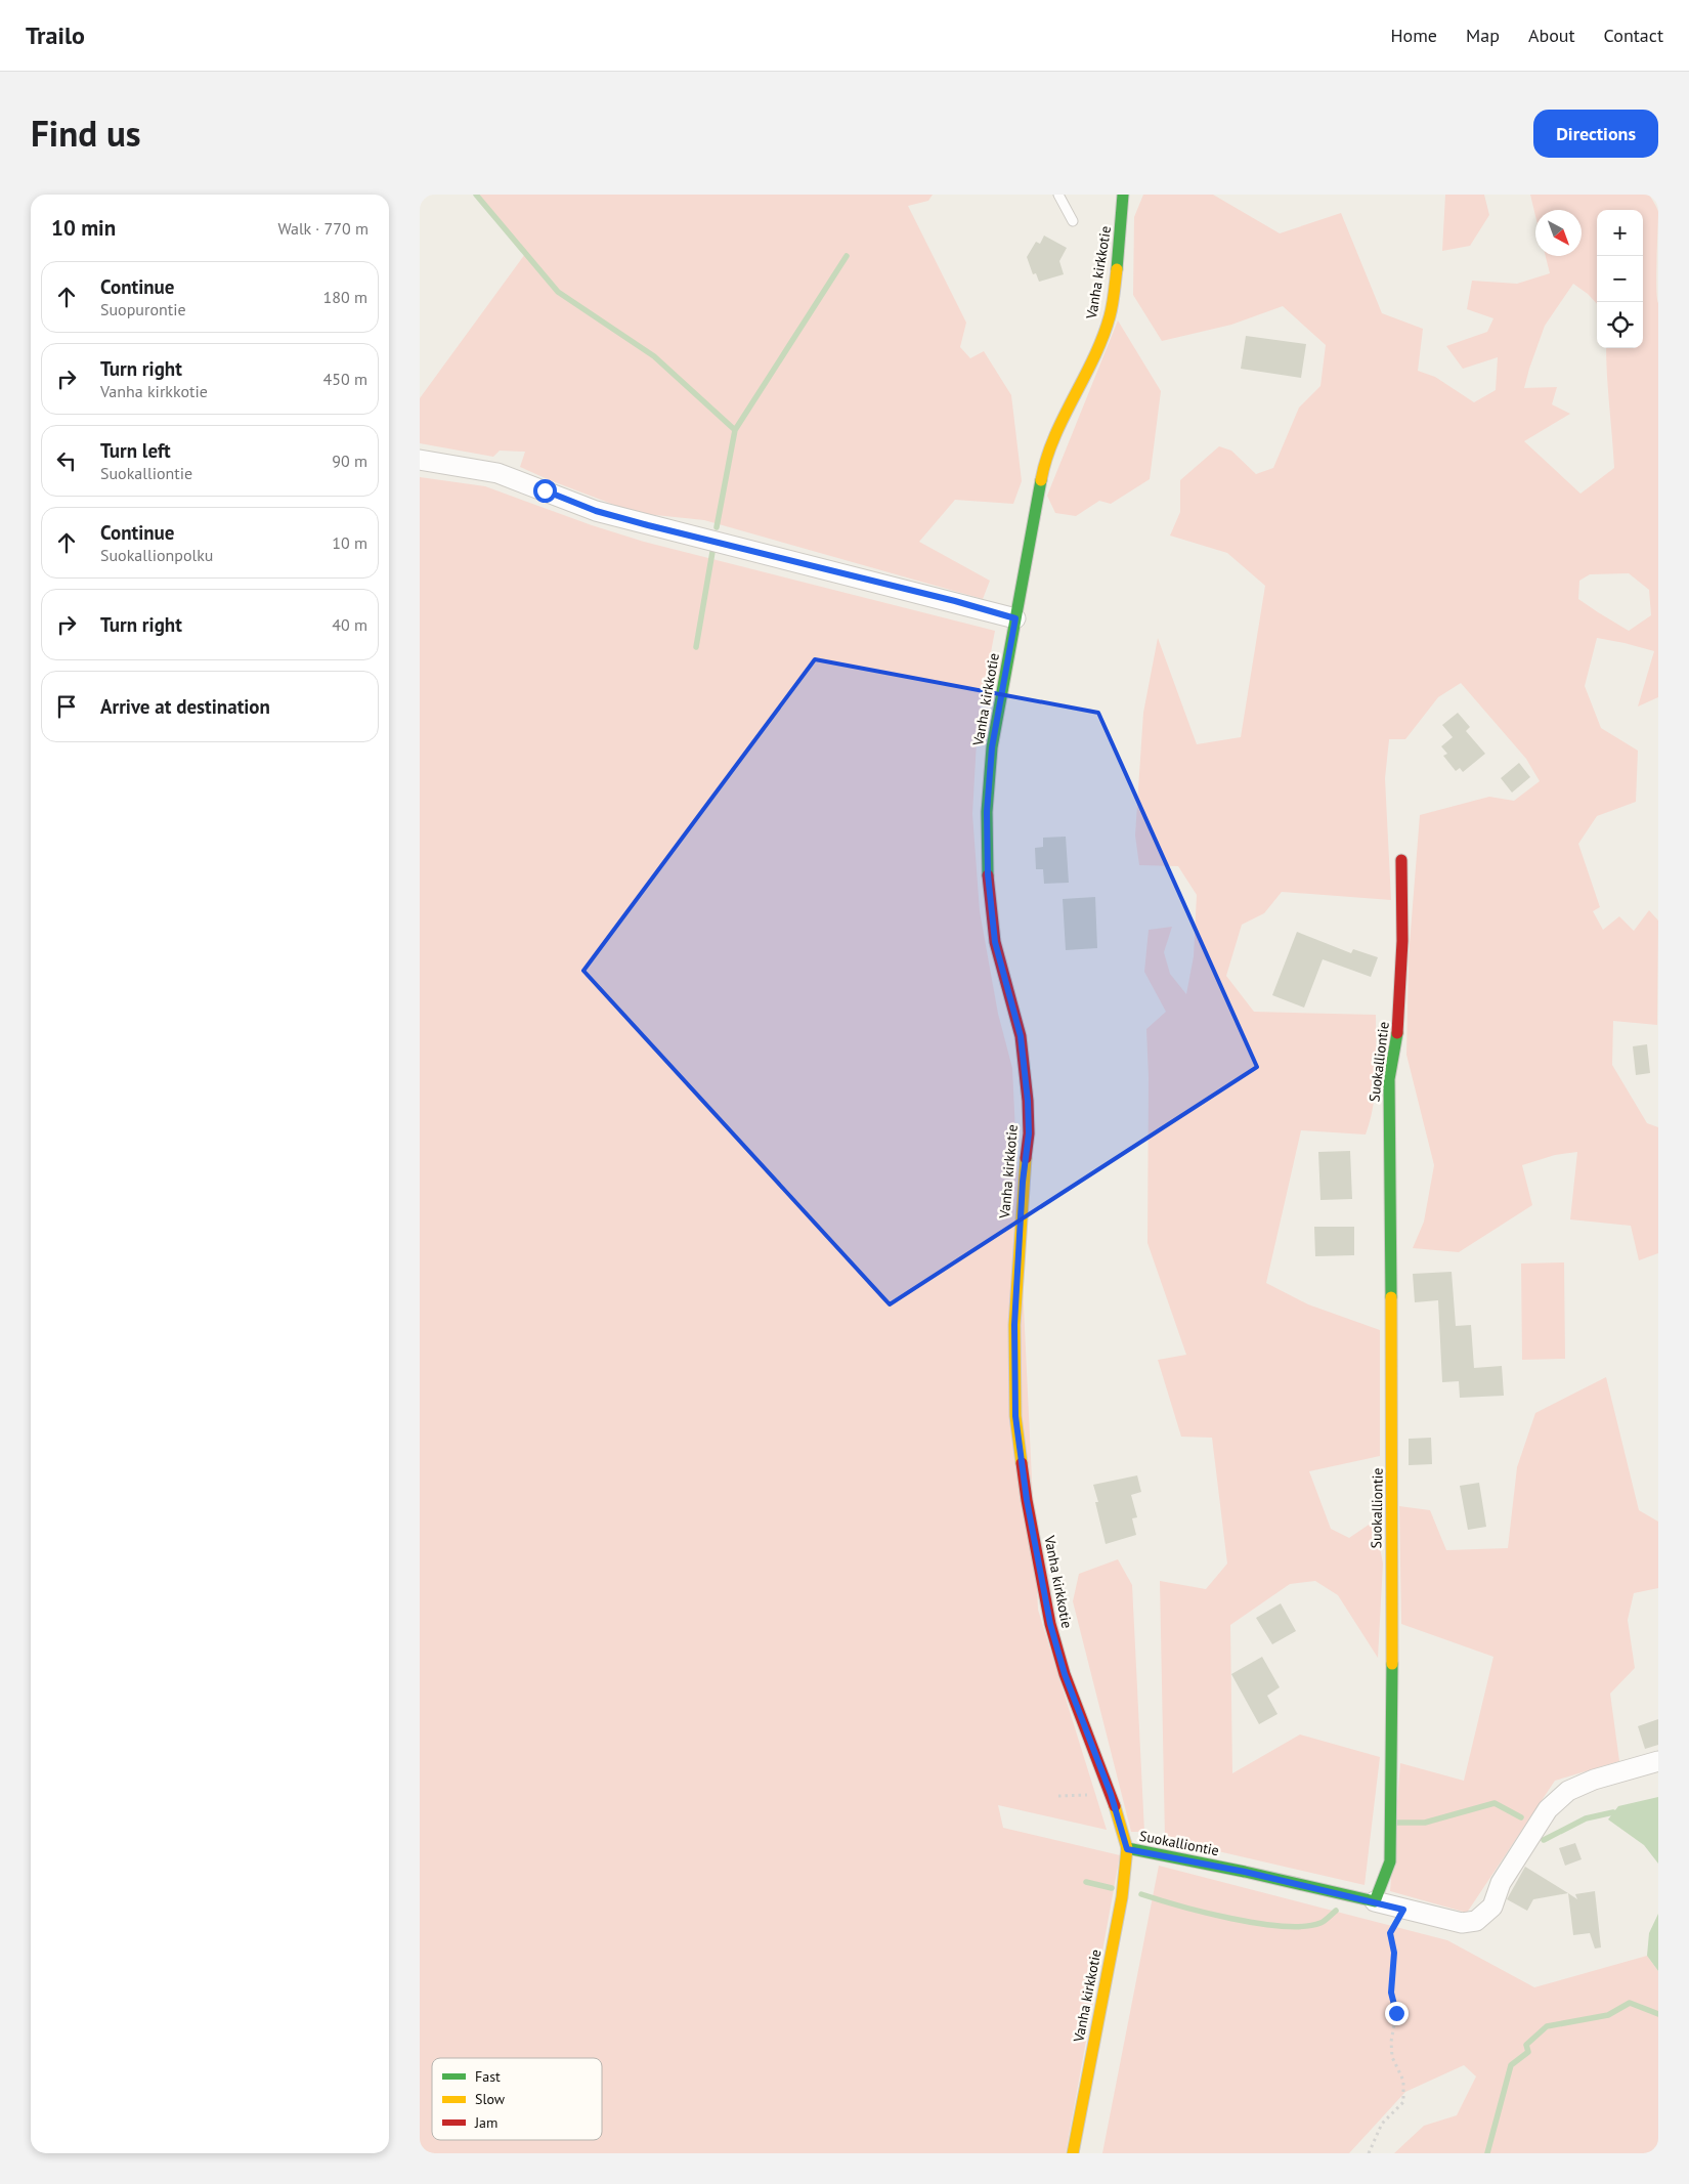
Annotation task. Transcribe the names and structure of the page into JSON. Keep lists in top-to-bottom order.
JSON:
{
  "streets": {
    "street": ["Vanha kirkkotie", "Suokalliontie"]
  },
  "crossings": [
    ["Vanha kirkkotie", "Suokalliontie"]
  ],
  "legend": ["Fast", "Slow", "Jam"],
  "north": "bottom right",
  "page": {
    "header": "Trailo",
    "nav": [
      "Home",
      "Map",
      "About",
      "Contact"
    ],
    "title": "Find us",
    "buttons": "Directions",
    "heading": ["10 min", "Walk · 770 m"],
    "map_buttons": ["+", "−"],
    "list": [
      ["Continue", "Suopurontie", "180 m"],
      ["Turn right", "Vanha kirkkotie", "450 m"],
      ["Turn left", "Suokalliontie", "90 m"],
      ["Continue", "Suokallionpolku", "10 m"],
      ["Turn right", "40 m"],
      "Arrive at destination"
    ]
  }
}
